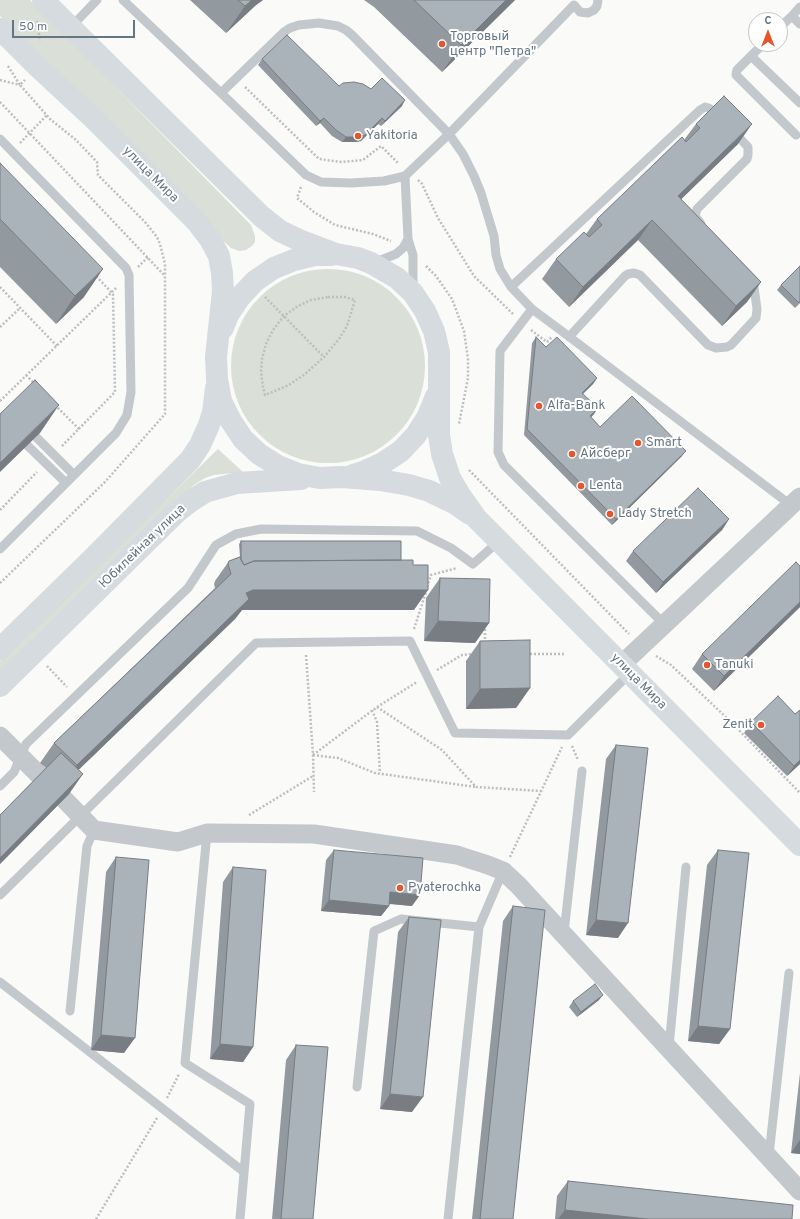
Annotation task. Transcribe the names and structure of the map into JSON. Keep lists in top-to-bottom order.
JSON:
{
  "streets": {
    "main road": ["улица Мира", "Юбилейная улица"]
  },
  "crossings": [
    ["улица Мира", "Юбилейная улица"]
  ],
  "places": [
    "Торговый центр \"Петра\"",
    "Yakitoria",
    "Alfa-Bank",
    "Smart",
    "Айсберг",
    "Lenta",
    "Lady Stretch",
    "Tanuki",
    "Zenit",
    "Pyaterochka"
  ],
  "scale_bar": "50 m",
  "north": "top"
}
